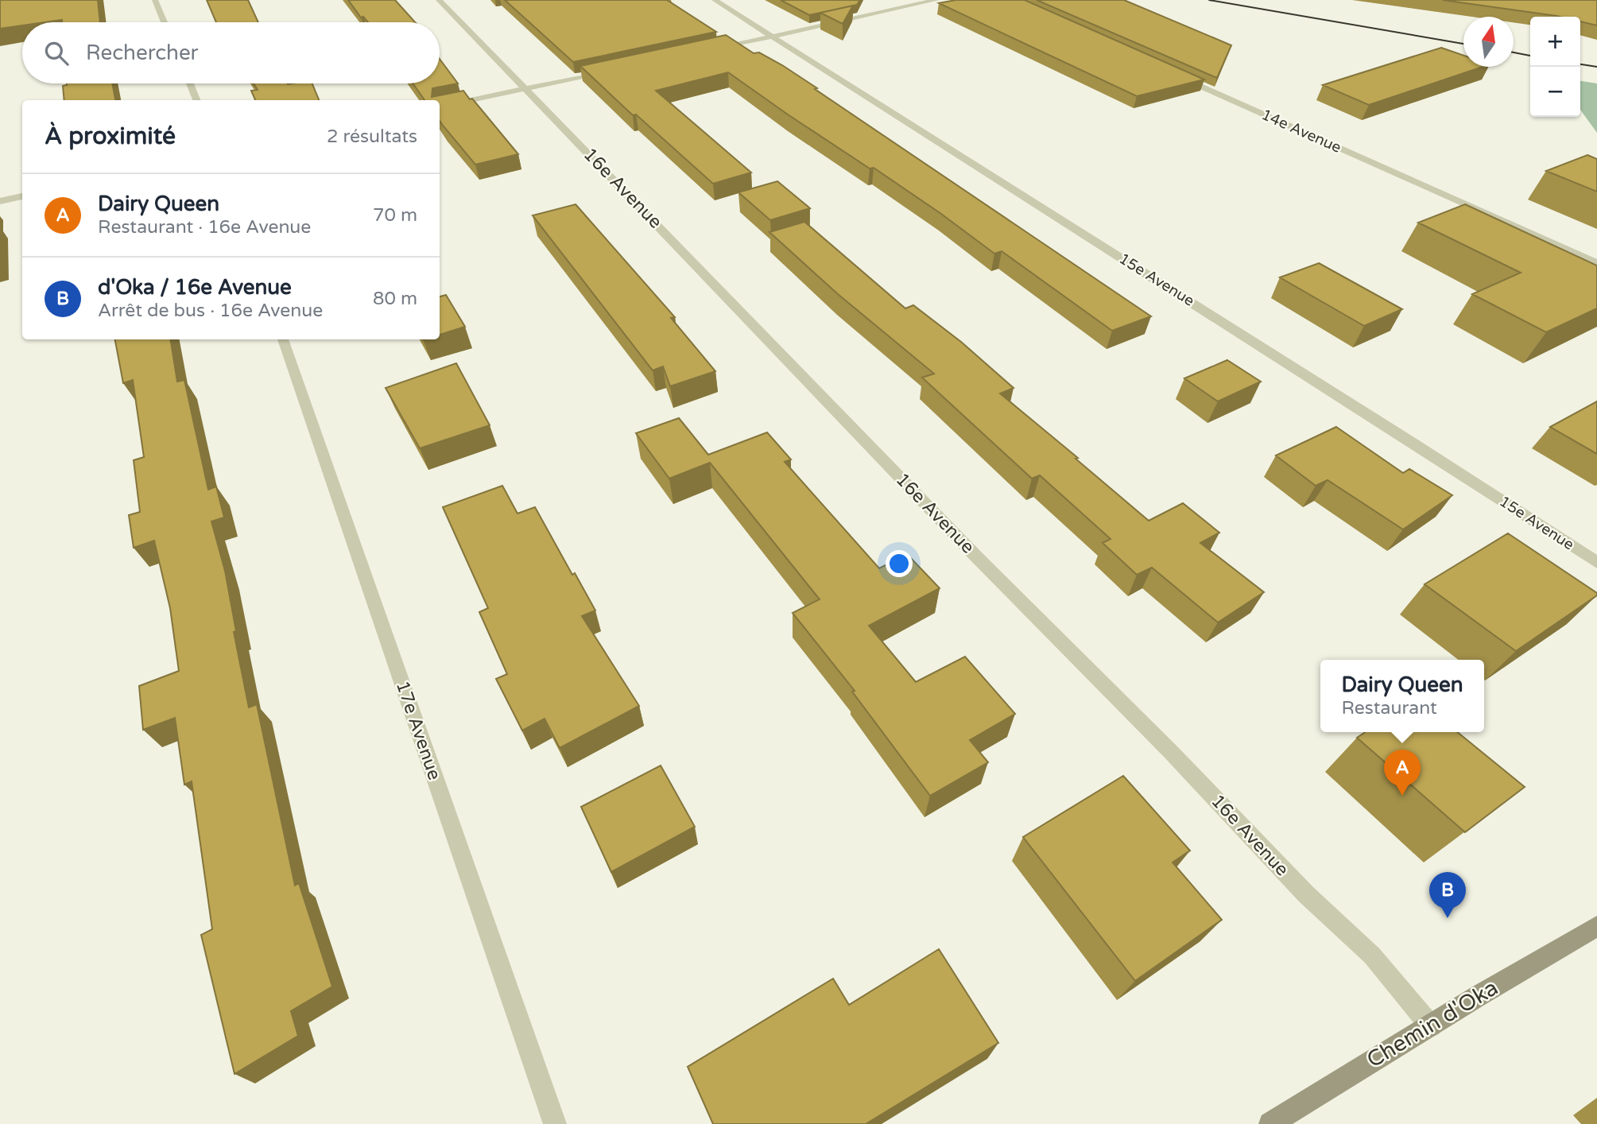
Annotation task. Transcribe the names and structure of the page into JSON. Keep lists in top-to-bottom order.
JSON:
{
  "streets": {
    "main road": ["Chemin d'Oka"],
    "street": [
      "14e Avenue",
      "16e Avenue",
      "15e Avenue",
      "17e Avenue"
    ]
  },
  "crossings": [
    ["16e Avenue", "Chemin d'Oka"]
  ],
  "north": "top",
  "page": {
    "map_buttons": ["+", "−"],
    "search": "Rechercher",
    "heading": ["À proximité", "2 résultats"],
    "list": [
      {
        "mark": "A",
        "name": "Dairy Queen",
        "note": "Restaurant · 16e Avenue",
        "value": "70 m"
      },
      {
        "mark": "B",
        "name": "d'Oka / 16e Avenue",
        "note": "Arrêt de bus · 16e Avenue",
        "value": "80 m"
      }
    ],
    "popup": ["Dairy Queen", "Restaurant"],
    "pins": ["A", "B"]
  }
}
